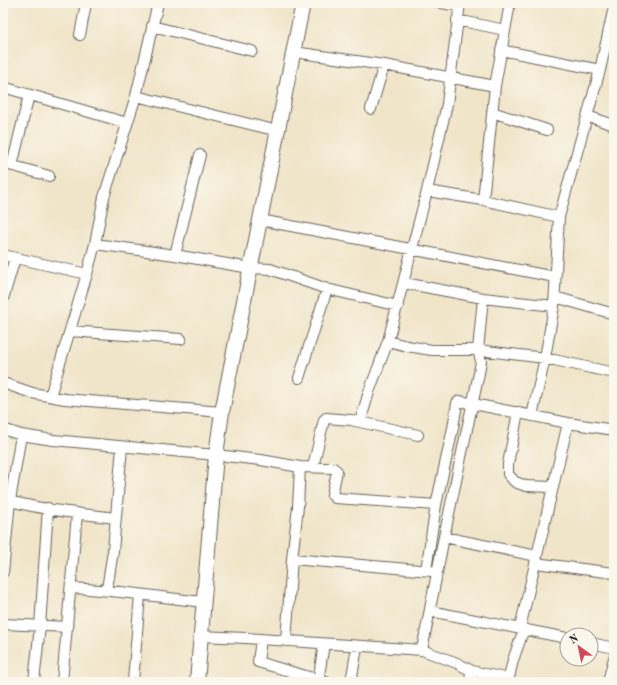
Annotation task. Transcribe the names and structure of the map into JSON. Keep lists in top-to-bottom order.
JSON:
{
  "north": "top left"
}
